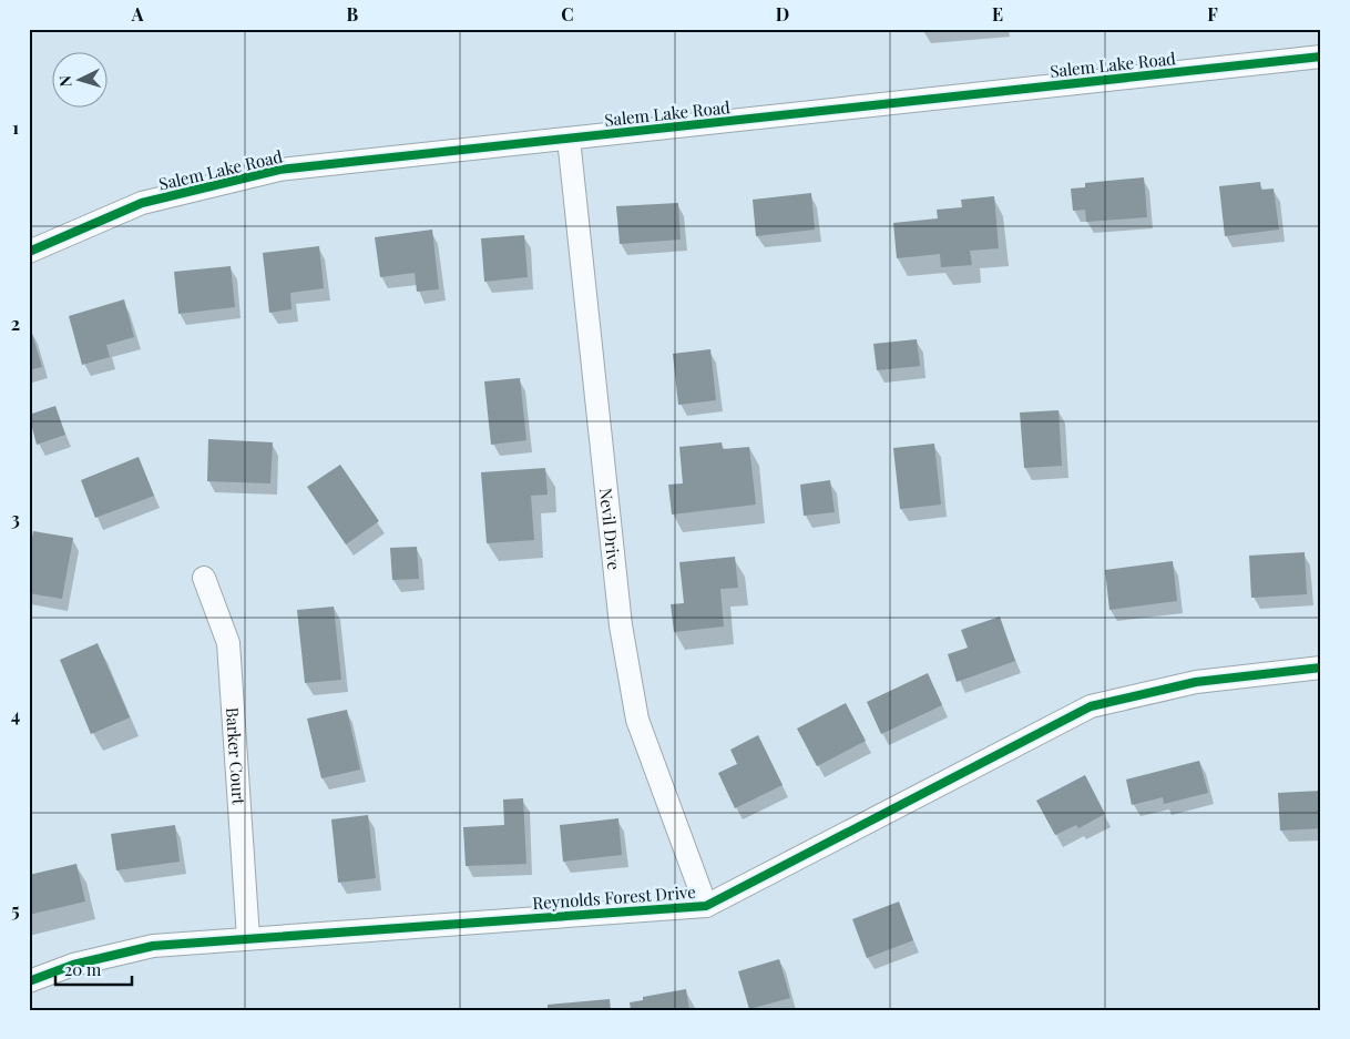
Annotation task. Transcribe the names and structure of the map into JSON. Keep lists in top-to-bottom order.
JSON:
{
  "streets": {
    "street": [
      "Salem Lake Road",
      "Nevil Drive",
      "Barker Court",
      "Reynolds Forest Drive"
    ]
  },
  "crossings": [
    ["Salem Lake Road", "Nevil Drive"],
    ["Nevil Drive", "Reynolds Forest Drive"],
    ["Barker Court", "Reynolds Forest Drive"]
  ],
  "scale_bar": "20 m",
  "north": "left",
  "grid": {
    "columns": [
      "A",
      "B",
      "C",
      "D",
      "E",
      "F"
    ],
    "rows": [
      "1",
      "2",
      "3",
      "4",
      "5"
    ]
  }
}
